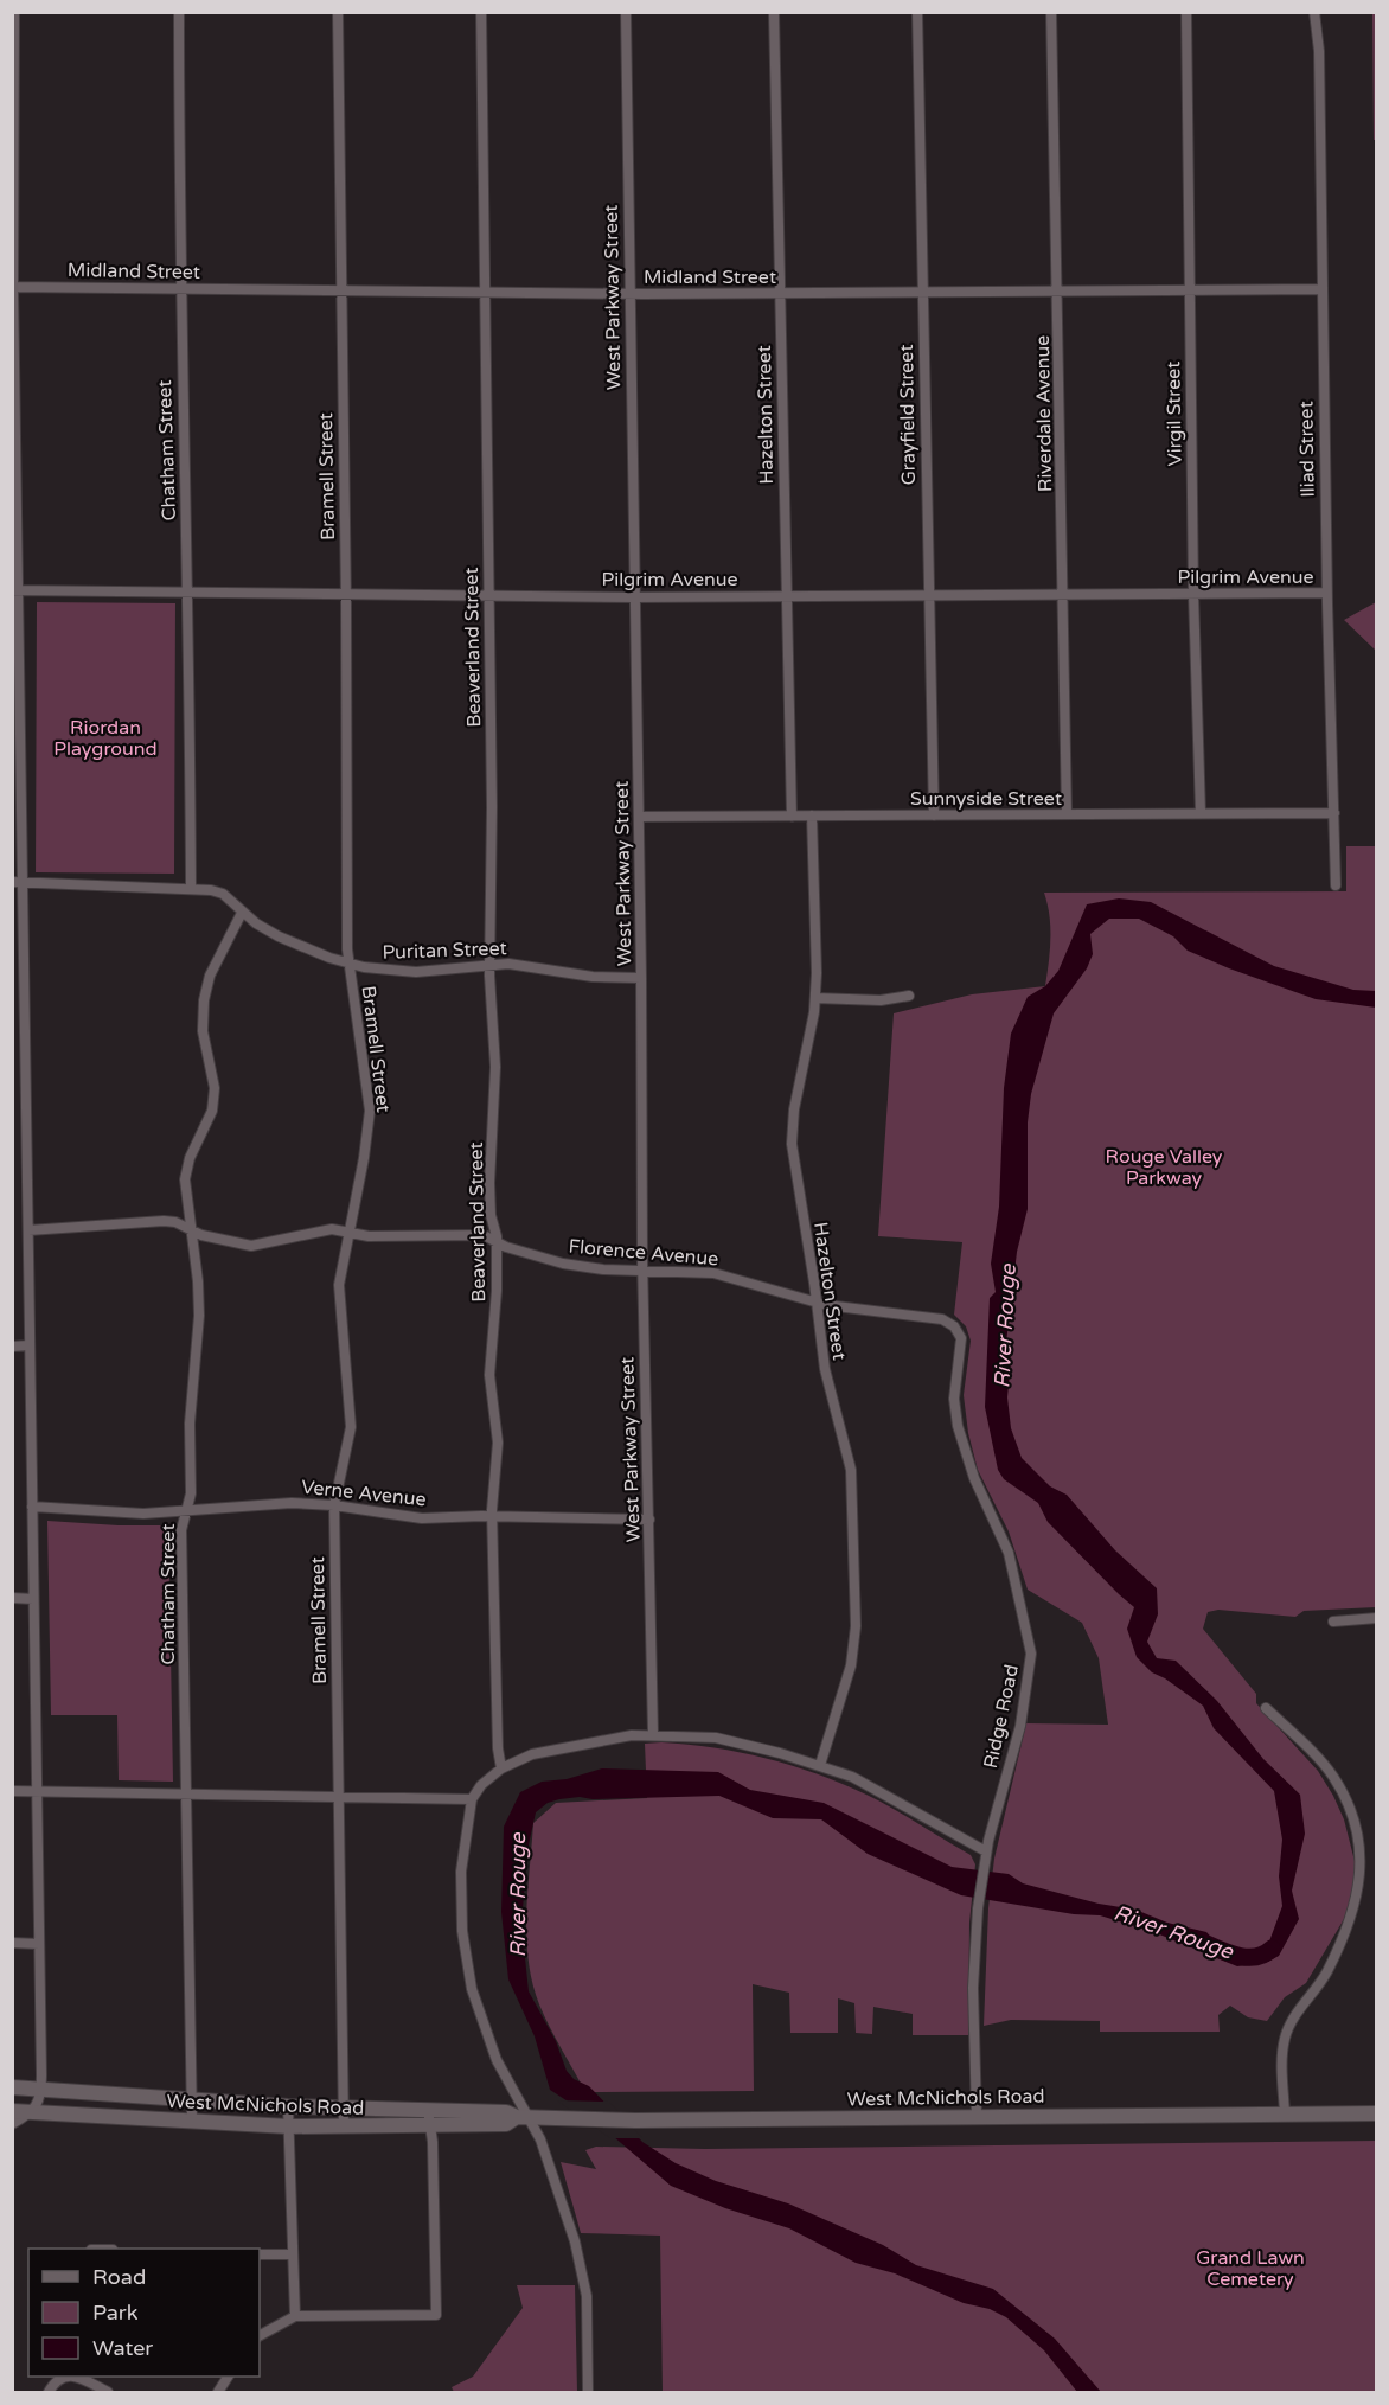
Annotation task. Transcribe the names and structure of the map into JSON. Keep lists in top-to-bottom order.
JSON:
{
  "streets": {
    "main road": ["West McNichols Road"],
    "street": [
      "Midland Street",
      "West Parkway Street",
      "Riverdale Avenue",
      "Virgil Street",
      "Hazelton Street",
      "Grayfield Street",
      "Iliad Street",
      "Chatham Street",
      "Bramell Street",
      "Pilgrim Avenue",
      "Beaverland Street",
      "Sunnyside Street",
      "Puritan Street",
      "Florence Avenue",
      "Verne Avenue",
      "Ridge Road"
    ]
  },
  "crossings": [
    ["Midland Street", "West Parkway Street"],
    ["Midland Street", "Riverdale Avenue"],
    ["Midland Street", "Virgil Street"],
    ["Midland Street", "Hazelton Street"],
    ["Midland Street", "Grayfield Street"],
    ["Midland Street", "Iliad Street"],
    ["Midland Street", "Chatham Street"],
    ["Midland Street", "Bramell Street"],
    ["Midland Street", "Beaverland Street"],
    ["West Parkway Street", "Pilgrim Avenue"],
    ["West Parkway Street", "Sunnyside Street"],
    ["West Parkway Street", "Puritan Street"],
    ["West Parkway Street", "Florence Avenue"],
    ["West Parkway Street", "Verne Avenue"],
    ["Riverdale Avenue", "Pilgrim Avenue"],
    ["Riverdale Avenue", "Sunnyside Street"],
    ["Virgil Street", "Pilgrim Avenue"],
    ["Virgil Street", "Sunnyside Street"],
    ["Hazelton Street", "Pilgrim Avenue"],
    ["Hazelton Street", "Sunnyside Street"],
    ["Hazelton Street", "Florence Avenue"],
    ["Grayfield Street", "Pilgrim Avenue"],
    ["Grayfield Street", "Sunnyside Street"],
    ["Iliad Street", "Pilgrim Avenue"],
    ["Iliad Street", "Sunnyside Street"],
    ["Chatham Street", "Pilgrim Avenue"],
    ["Chatham Street", "Puritan Street"],
    ["Chatham Street", "Florence Avenue"],
    ["Chatham Street", "Verne Avenue"],
    ["Chatham Street", "West McNichols Road"],
    ["Bramell Street", "Pilgrim Avenue"],
    ["Bramell Street", "Puritan Street"],
    ["Bramell Street", "Florence Avenue"],
    ["Bramell Street", "Verne Avenue"],
    ["Bramell Street", "West McNichols Road"],
    ["Pilgrim Avenue", "Beaverland Street"],
    ["Beaverland Street", "Puritan Street"],
    ["Beaverland Street", "Florence Avenue"],
    ["Beaverland Street", "Verne Avenue"],
    ["Florence Avenue", "Ridge Road"],
    ["Ridge Road", "West McNichols Road"]
  ],
  "water": ["River Rouge"],
  "parks": ["Riordan Playground", "Rouge Valley Parkway", "Grand Lawn Cemetery"],
  "legend": ["Road", "Park", "Water"]
}
